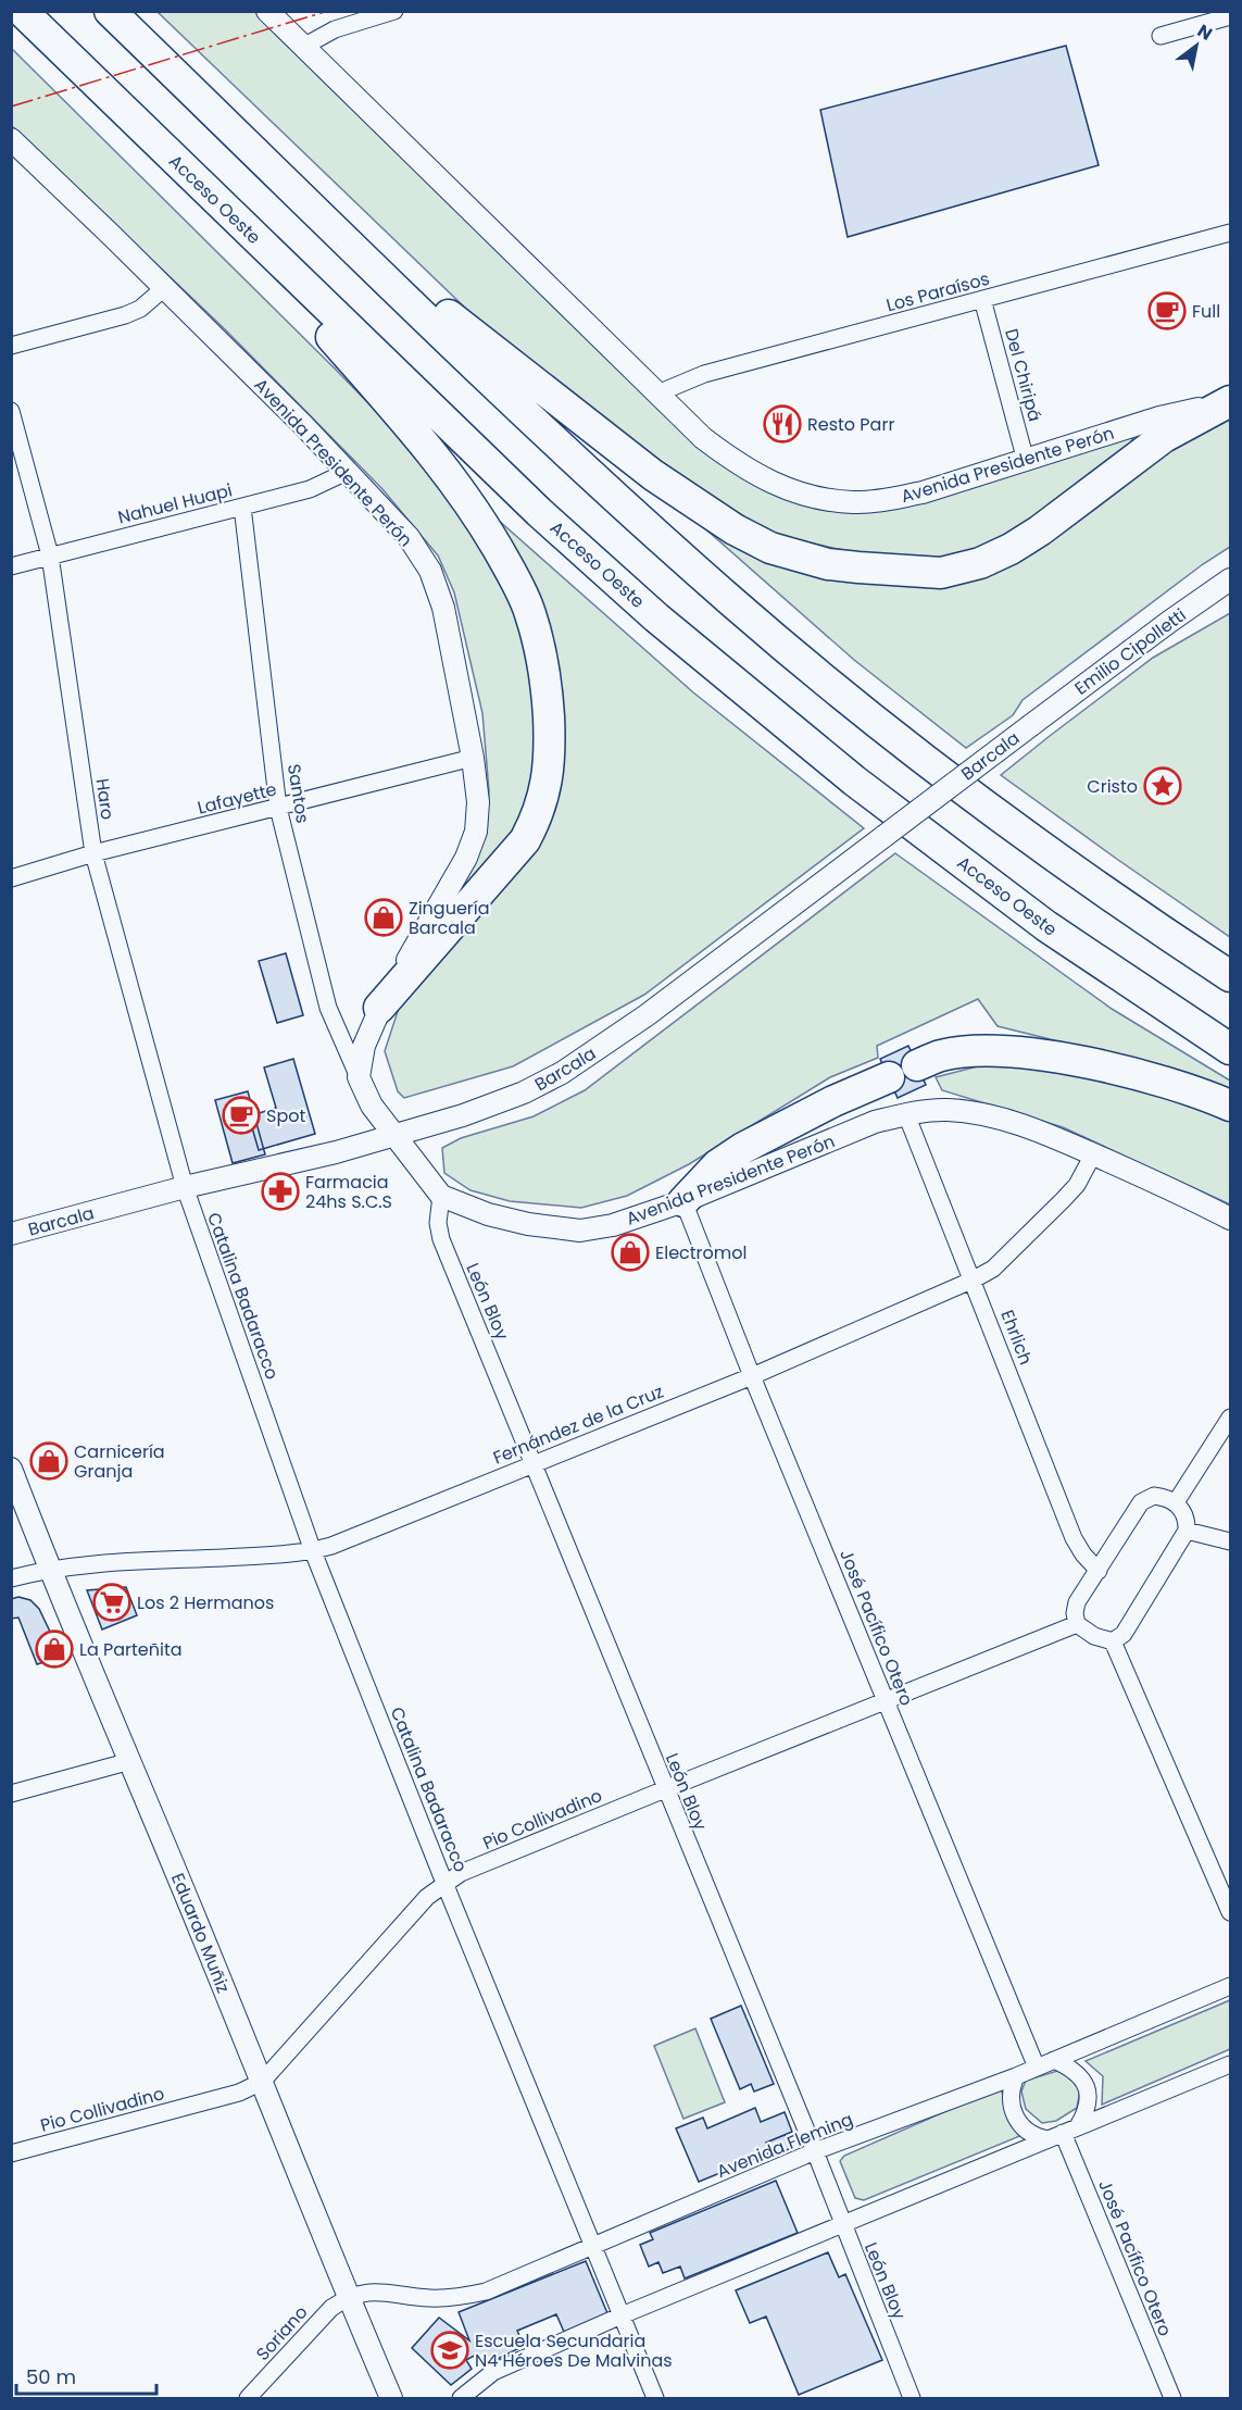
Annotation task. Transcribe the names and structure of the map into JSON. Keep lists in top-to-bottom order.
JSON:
{
  "streets": {
    "highway": ["Acceso Oeste"],
    "street": [
      "Los Paraísos",
      "Del Chiripá",
      "Avenida Presidente Perón",
      "Nahuel Huapi",
      "Emilio Cipolletti",
      "Barcala",
      "Santos",
      "Lafayette",
      "Haro",
      "Catalina Badaracco",
      "León Bloy",
      "Ehrlich",
      "Fernández de la Cruz",
      "José Pacífico Otero",
      "Pio Collivadino",
      "Eduardo Muñiz",
      "Avenida Fleming",
      "Soriano"
    ]
  },
  "crossings": [
    ["Los Paraísos", "Del Chiripá"],
    ["Los Paraísos", "Avenida Presidente Perón"],
    ["Del Chiripá", "Avenida Presidente Perón"],
    ["Avenida Presidente Perón", "Nahuel Huapi"],
    ["Avenida Presidente Perón", "Santos"],
    ["Avenida Presidente Perón", "Lafayette"],
    ["Avenida Presidente Perón", "León Bloy"],
    ["Avenida Presidente Perón", "Ehrlich"],
    ["Avenida Presidente Perón", "Fernández de la Cruz"],
    ["Avenida Presidente Perón", "José Pacífico Otero"],
    ["Nahuel Huapi", "Santos"],
    ["Nahuel Huapi", "Haro"],
    ["Emilio Cipolletti", "Barcala"],
    ["Barcala", "Haro"],
    ["Barcala", "Catalina Badaracco"],
    ["Santos", "Lafayette"],
    ["Lafayette", "Haro"],
    ["Haro", "Catalina Badaracco"],
    ["Catalina Badaracco", "Fernández de la Cruz"],
    ["Catalina Badaracco", "Pio Collivadino"],
    ["Catalina Badaracco", "Avenida Fleming"],
    ["León Bloy", "Fernández de la Cruz"],
    ["León Bloy", "Pio Collivadino"],
    ["León Bloy", "Avenida Fleming"],
    ["Ehrlich", "Fernández de la Cruz"],
    ["Fernández de la Cruz", "José Pacífico Otero"],
    ["Fernández de la Cruz", "Eduardo Muñiz"],
    ["José Pacífico Otero", "Pio Collivadino"],
    ["José Pacífico Otero", "Avenida Fleming"],
    ["Pio Collivadino", "Eduardo Muñiz"],
    ["Eduardo Muñiz", "Avenida Fleming"],
    ["Eduardo Muñiz", "Soriano"],
    ["Avenida Fleming", "Soriano"]
  ],
  "places": {
    "cafe": ["Full", "Spot"],
    "restaurant": ["Resto Parr"],
    "place": ["Cristo"],
    "shop": [
      "Zinguería Barcala",
      "Electromol",
      "Carnicería Granja",
      "La Parteñita"
    ],
    "pharmacy": ["Farmacia 24hs S.C.S"],
    "supermarket": ["Los 2 Hermanos"],
    "school or university": ["Escuela Secundaria N4 Héroes De Malvinas"]
  },
  "scale_bar": "50 m",
  "north": "top right"
}
